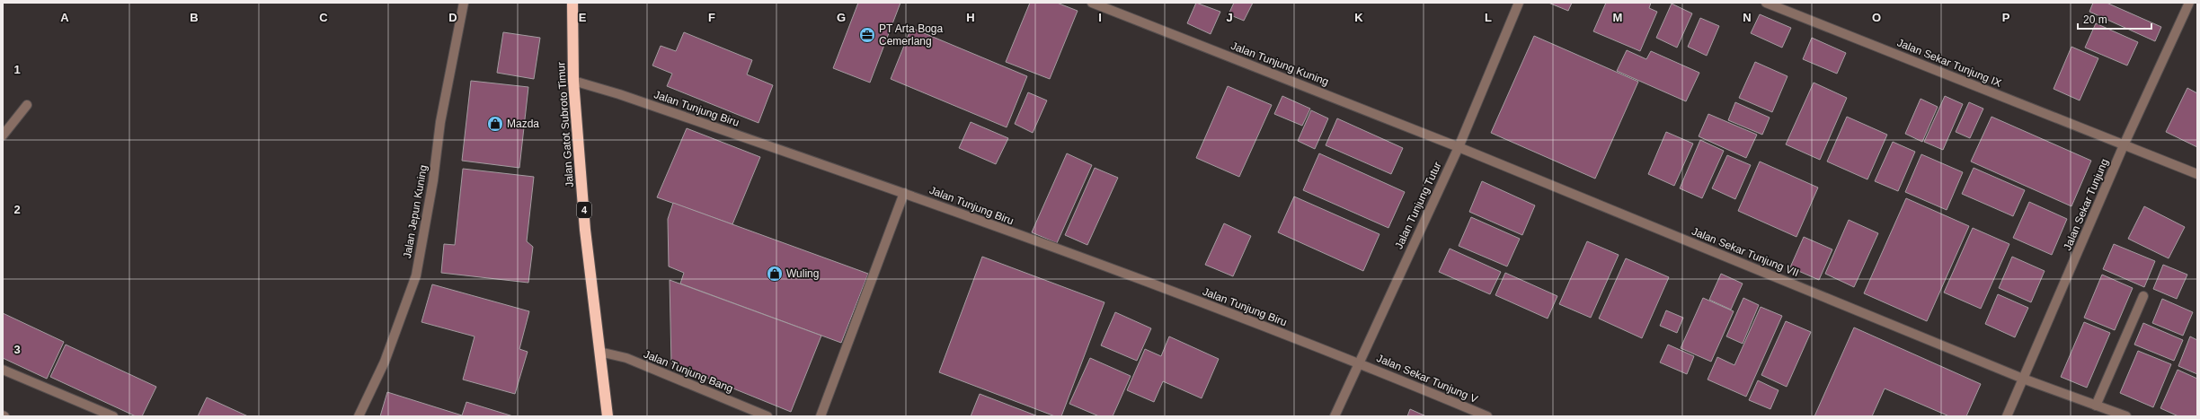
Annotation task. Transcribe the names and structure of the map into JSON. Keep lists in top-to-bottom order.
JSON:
{
  "streets": {
    "highway": ["Jalan Gatot Subroto Timur", "4"],
    "street": [
      "Jalan Sekar Tunjung IX",
      "Jalan Tunjung Kuning",
      "Jalan Tunjung Biru",
      "Jalan Sekar Tunjung",
      "Jalan Tunjung Tutur",
      "Jalan Jepun Kuning",
      "Jalan Sekar Tunjung VII",
      "Jalan Tunjung Bang",
      "Jalan Sekar Tunjung V"
    ]
  },
  "crossings": [
    ["Jalan Sekar Tunjung IX", "Jalan Sekar Tunjung"],
    ["Jalan Tunjung Kuning", "Jalan Tunjung Tutur"],
    ["Jalan Tunjung Kuning", "Jalan Sekar Tunjung VII"],
    ["Jalan Tunjung Biru", "Jalan Gatot Subroto Timur"],
    ["Jalan Tunjung Biru", "Jalan Tunjung Tutur"],
    ["Jalan Tunjung Biru", "Jalan Sekar Tunjung V"],
    ["Jalan Gatot Subroto Timur", "Jalan Tunjung Bang"],
    ["Jalan Sekar Tunjung", "Jalan Sekar Tunjung VII"],
    ["Jalan Tunjung Tutur", "Jalan Sekar Tunjung VII"],
    ["Jalan Tunjung Tutur", "Jalan Sekar Tunjung V"]
  ],
  "places": {
    "office": ["PT Arta Boga Cemerlang"],
    "shop": ["Mazda", "Wuling"]
  },
  "scale_bar": "20 m",
  "grid": {
    "columns": [
      "A",
      "B",
      "C",
      "D",
      "E",
      "F",
      "G",
      "H",
      "I",
      "J",
      "K",
      "L",
      "M",
      "N",
      "O",
      "P"
    ],
    "rows": ["1", "2", "3"]
  }
}
